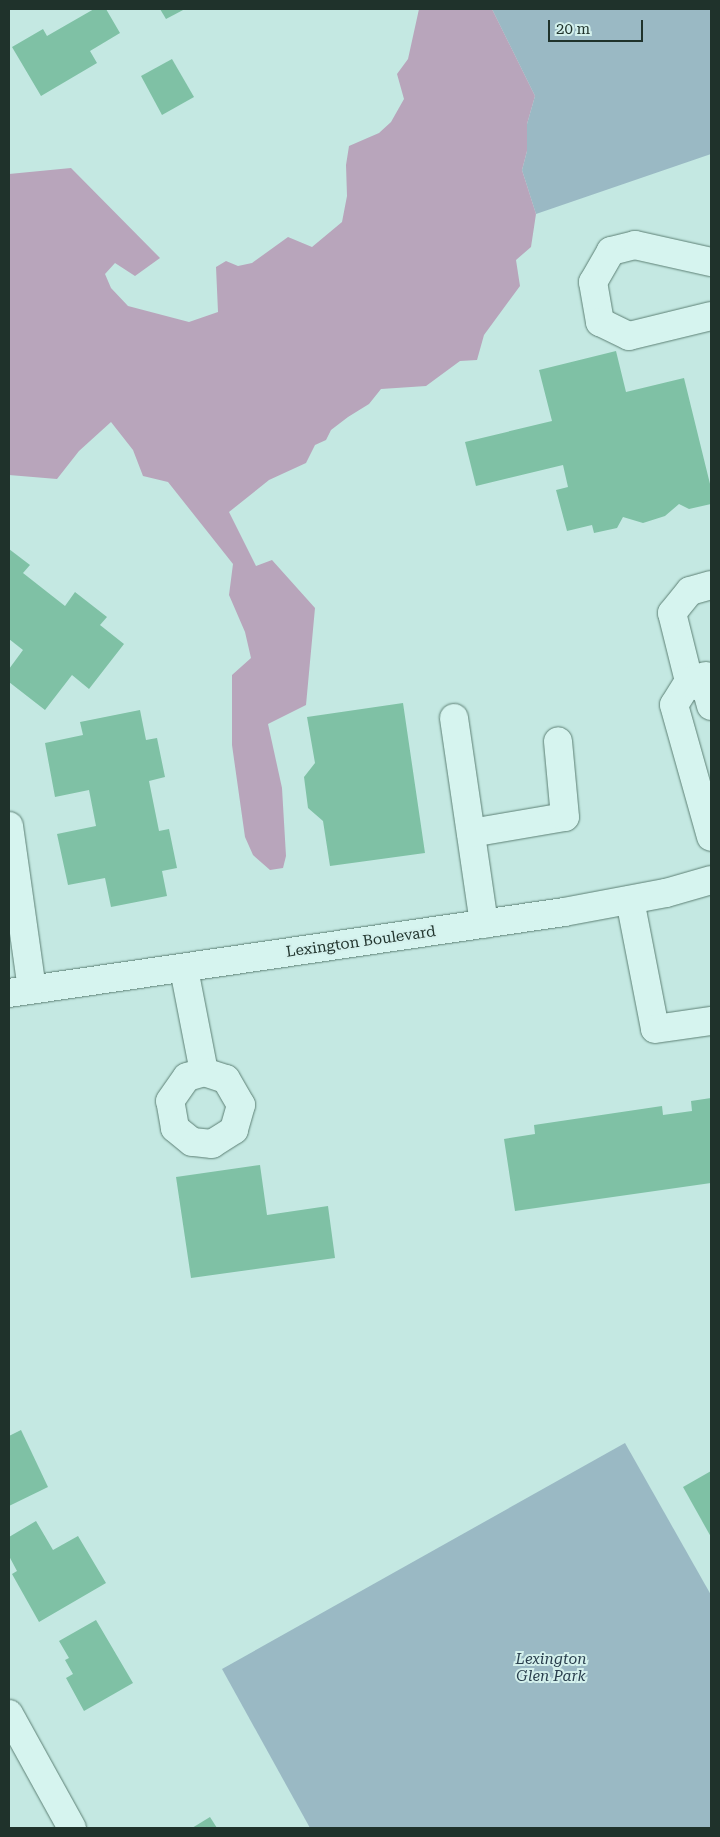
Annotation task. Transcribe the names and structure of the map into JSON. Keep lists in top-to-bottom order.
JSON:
{
  "streets": {
    "street": ["Lexington Boulevard"]
  },
  "parks": ["Lexington Glen Park"],
  "scale_bar": "20 m"
}
